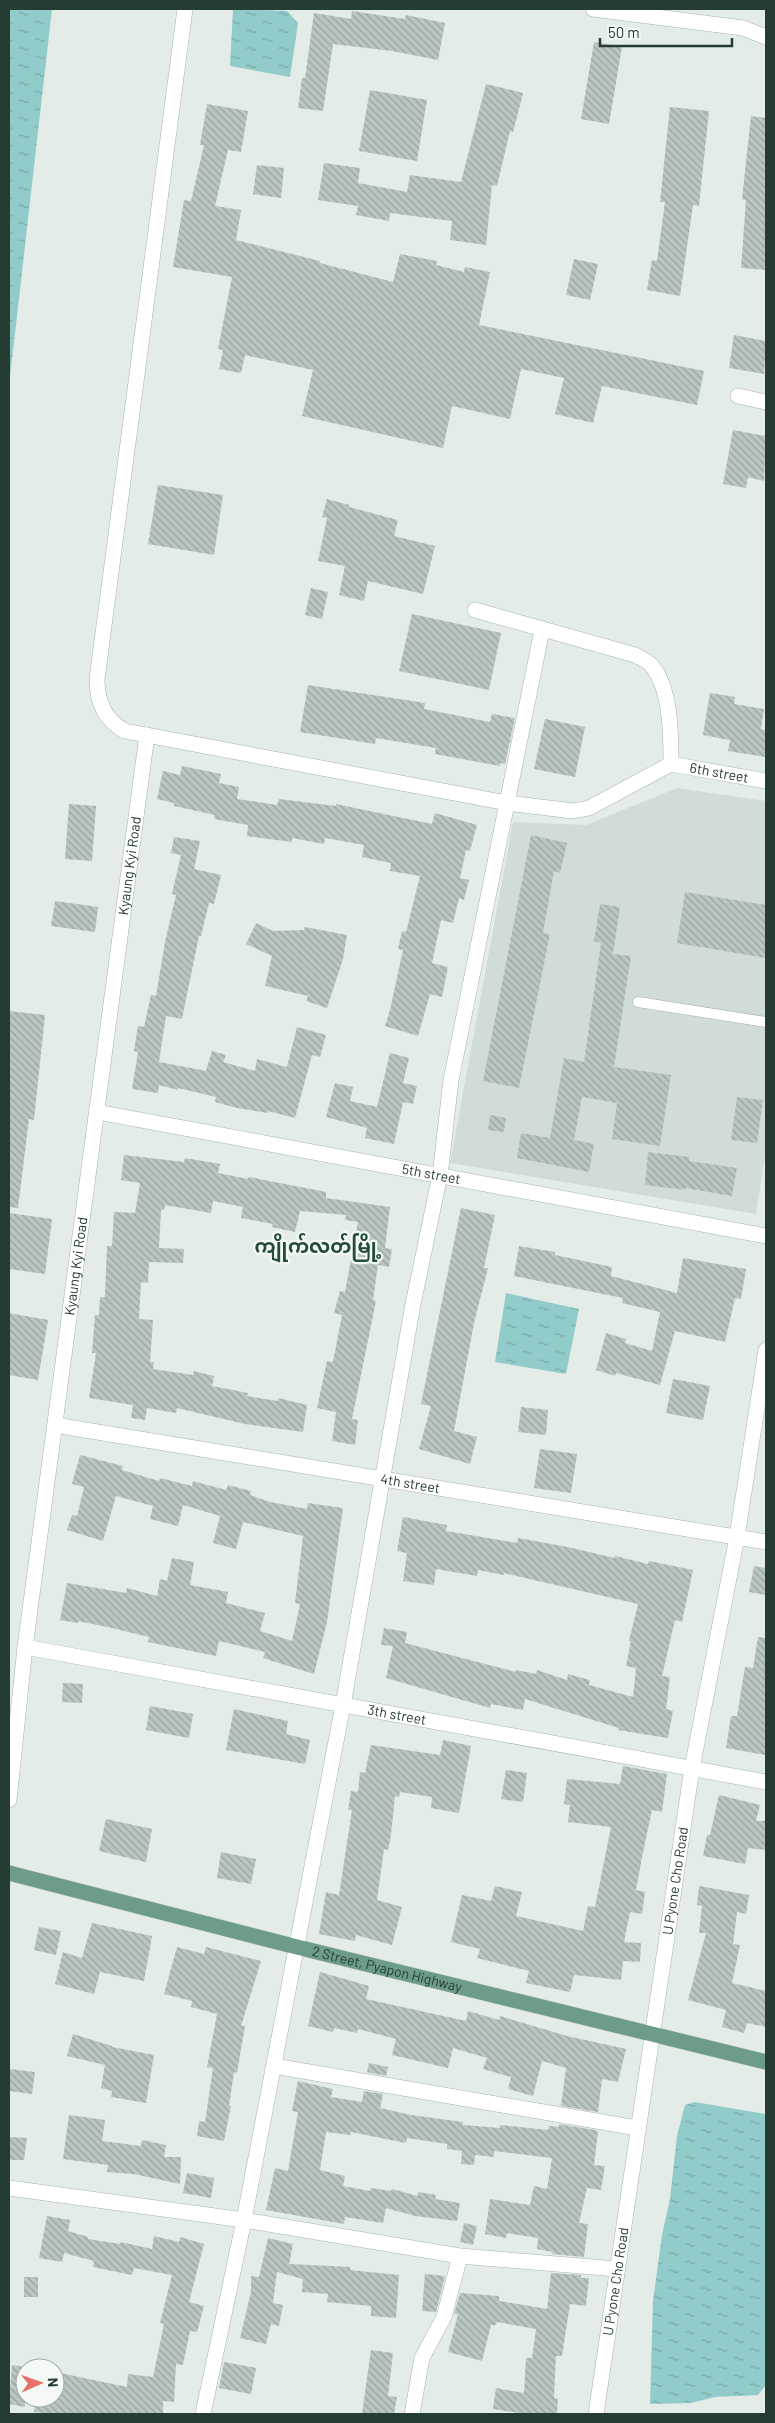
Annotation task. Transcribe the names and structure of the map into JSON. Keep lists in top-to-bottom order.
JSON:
{
  "streets": {
    "main road": ["2 Street, Pyapon Highway"],
    "street": [
      "6th street",
      "Kyaung Kyi Road",
      "5th street",
      "4th street",
      "3th street",
      "U Pyone Cho Road"
    ]
  },
  "crossings": [
    ["Kyaung Kyi Road", "5th street"],
    ["Kyaung Kyi Road", "4th street"],
    ["Kyaung Kyi Road", "3th street"],
    ["4th street", "U Pyone Cho Road"],
    ["3th street", "U Pyone Cho Road"],
    ["U Pyone Cho Road", "2 Street, Pyapon Highway"]
  ],
  "districts": ["ကျိုက်လတ်မြို့"],
  "scale_bar": "50 m",
  "north": "right"
}
